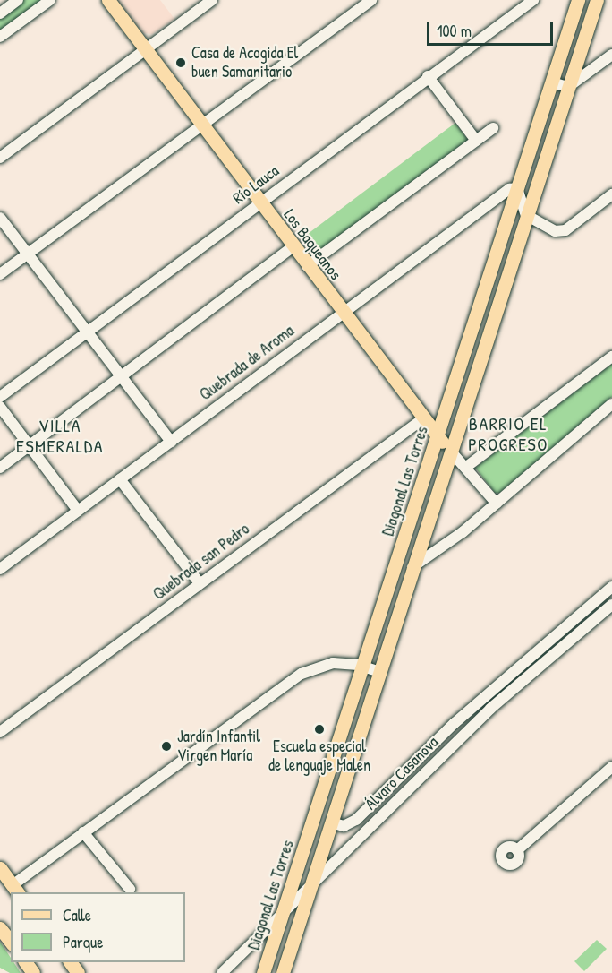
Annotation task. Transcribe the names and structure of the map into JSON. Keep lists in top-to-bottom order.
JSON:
{
  "streets": {
    "main road": ["Los Baqueanos", "Diagonal Las Torres"],
    "street": [
      "Río Lauca",
      "Quebrada de Aroma",
      "Quebrada san Pedro",
      "Álvaro Casanova"
    ]
  },
  "crossings": [
    ["Río Lauca", "Los Baqueanos"],
    ["Los Baqueanos", "Quebrada de Aroma"],
    ["Los Baqueanos", "Diagonal Las Torres"],
    ["Los Baqueanos", "Quebrada san Pedro"],
    ["Quebrada de Aroma", "Diagonal Las Torres"],
    ["Diagonal Las Torres", "Álvaro Casanova"]
  ],
  "districts": ["BARRIO EL PROGRESO", "VILLA ESMERALDA"],
  "places": ["Casa de Acogida El buen Samanitario", "Escuela especial de lenguaje Malen", "Jardín Infantil Virgen María"],
  "legend": ["Calle", "Parque"],
  "scale_bar": "100 m"
}
